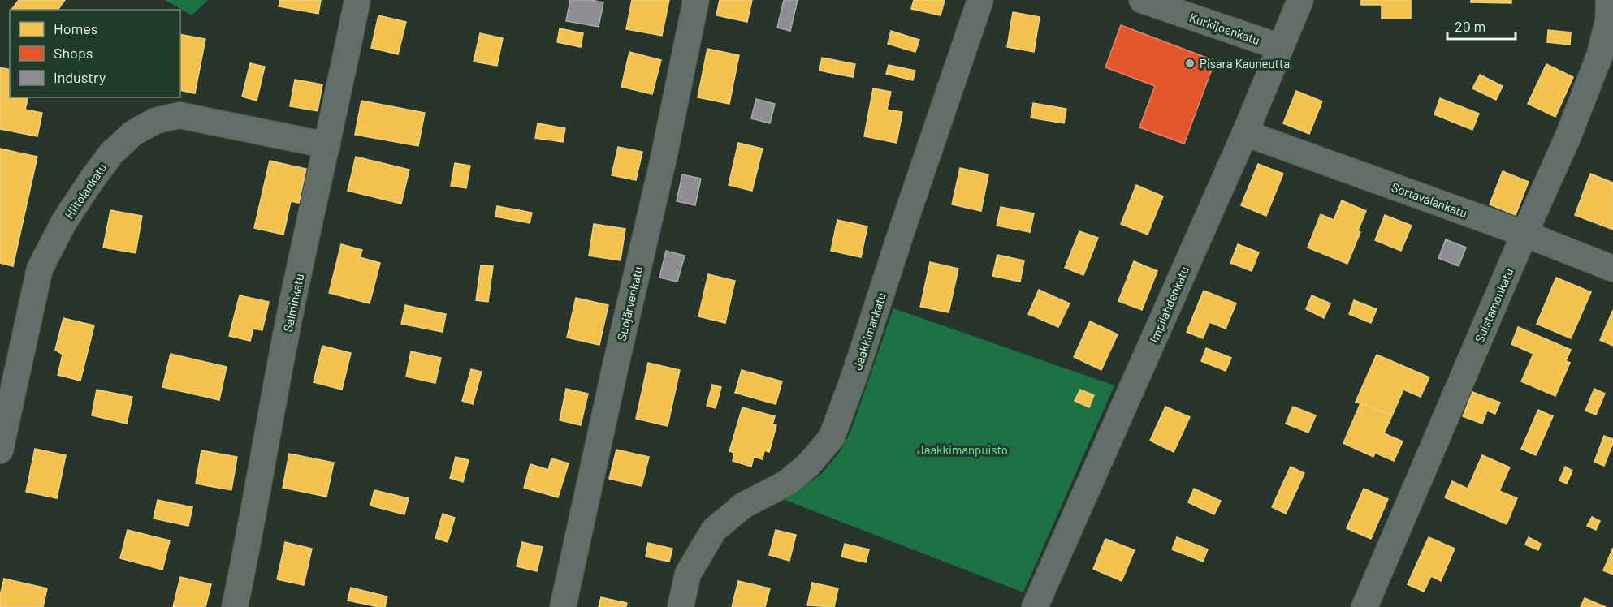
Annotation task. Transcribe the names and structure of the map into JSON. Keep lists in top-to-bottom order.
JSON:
{
  "streets": {
    "street": [
      "Kurkijoenkatu",
      "Hiitolankatu",
      "Sortavalankatu",
      "Salminkatu",
      "Suojärvenkatu",
      "Impilahdenkatu",
      "Suistamonkatu",
      "Jaakkimankatu"
    ]
  },
  "crossings": [
    ["Kurkijoenkatu", "Impilahdenkatu"],
    ["Hiitolankatu", "Salminkatu"],
    ["Sortavalankatu", "Impilahdenkatu"],
    ["Sortavalankatu", "Suistamonkatu"]
  ],
  "parks": ["Jaakkimanpuisto"],
  "places": ["Pisara Kauneutta"],
  "legend": ["Homes", "Shops", "Industry"],
  "scale_bar": "20 m"
}
